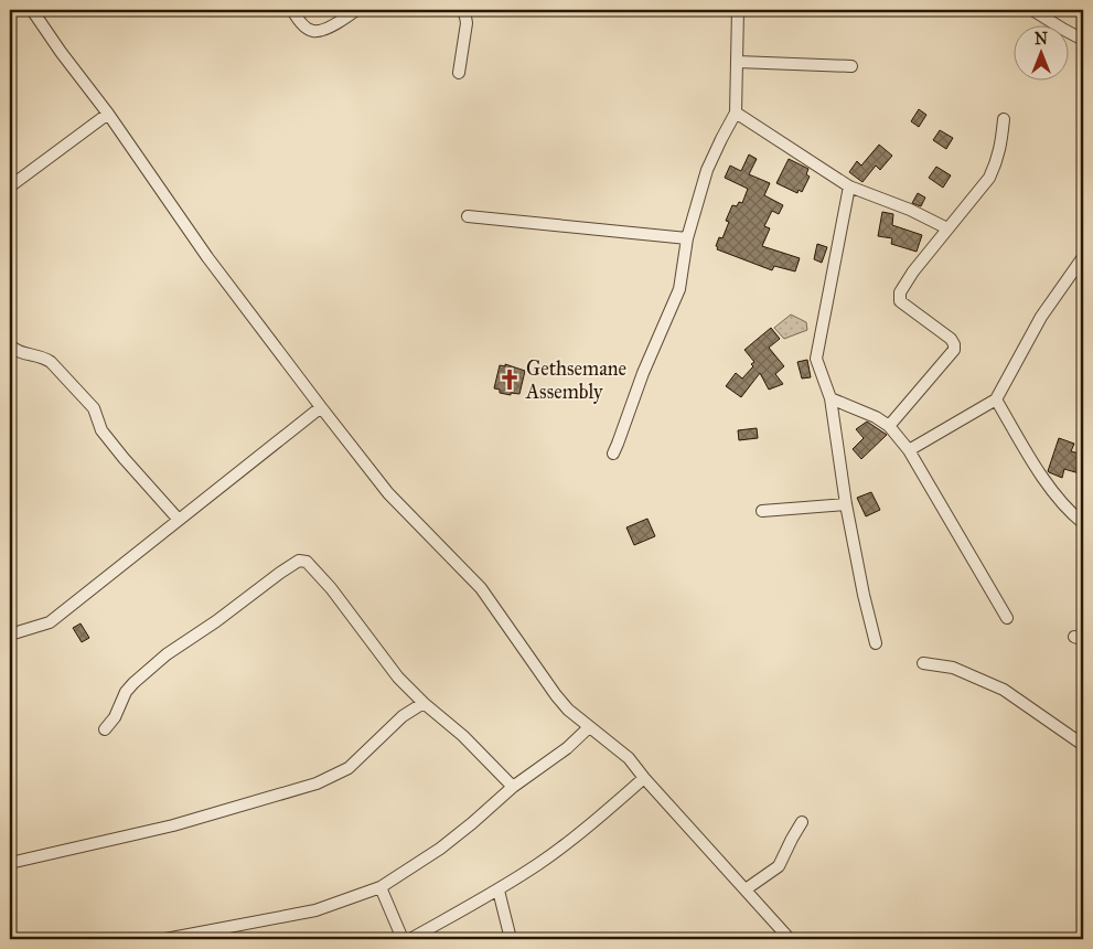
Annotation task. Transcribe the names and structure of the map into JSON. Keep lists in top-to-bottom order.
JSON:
{
  "places": {
    "church": ["Gethsemane Assembly"]
  },
  "north": "top"
}
